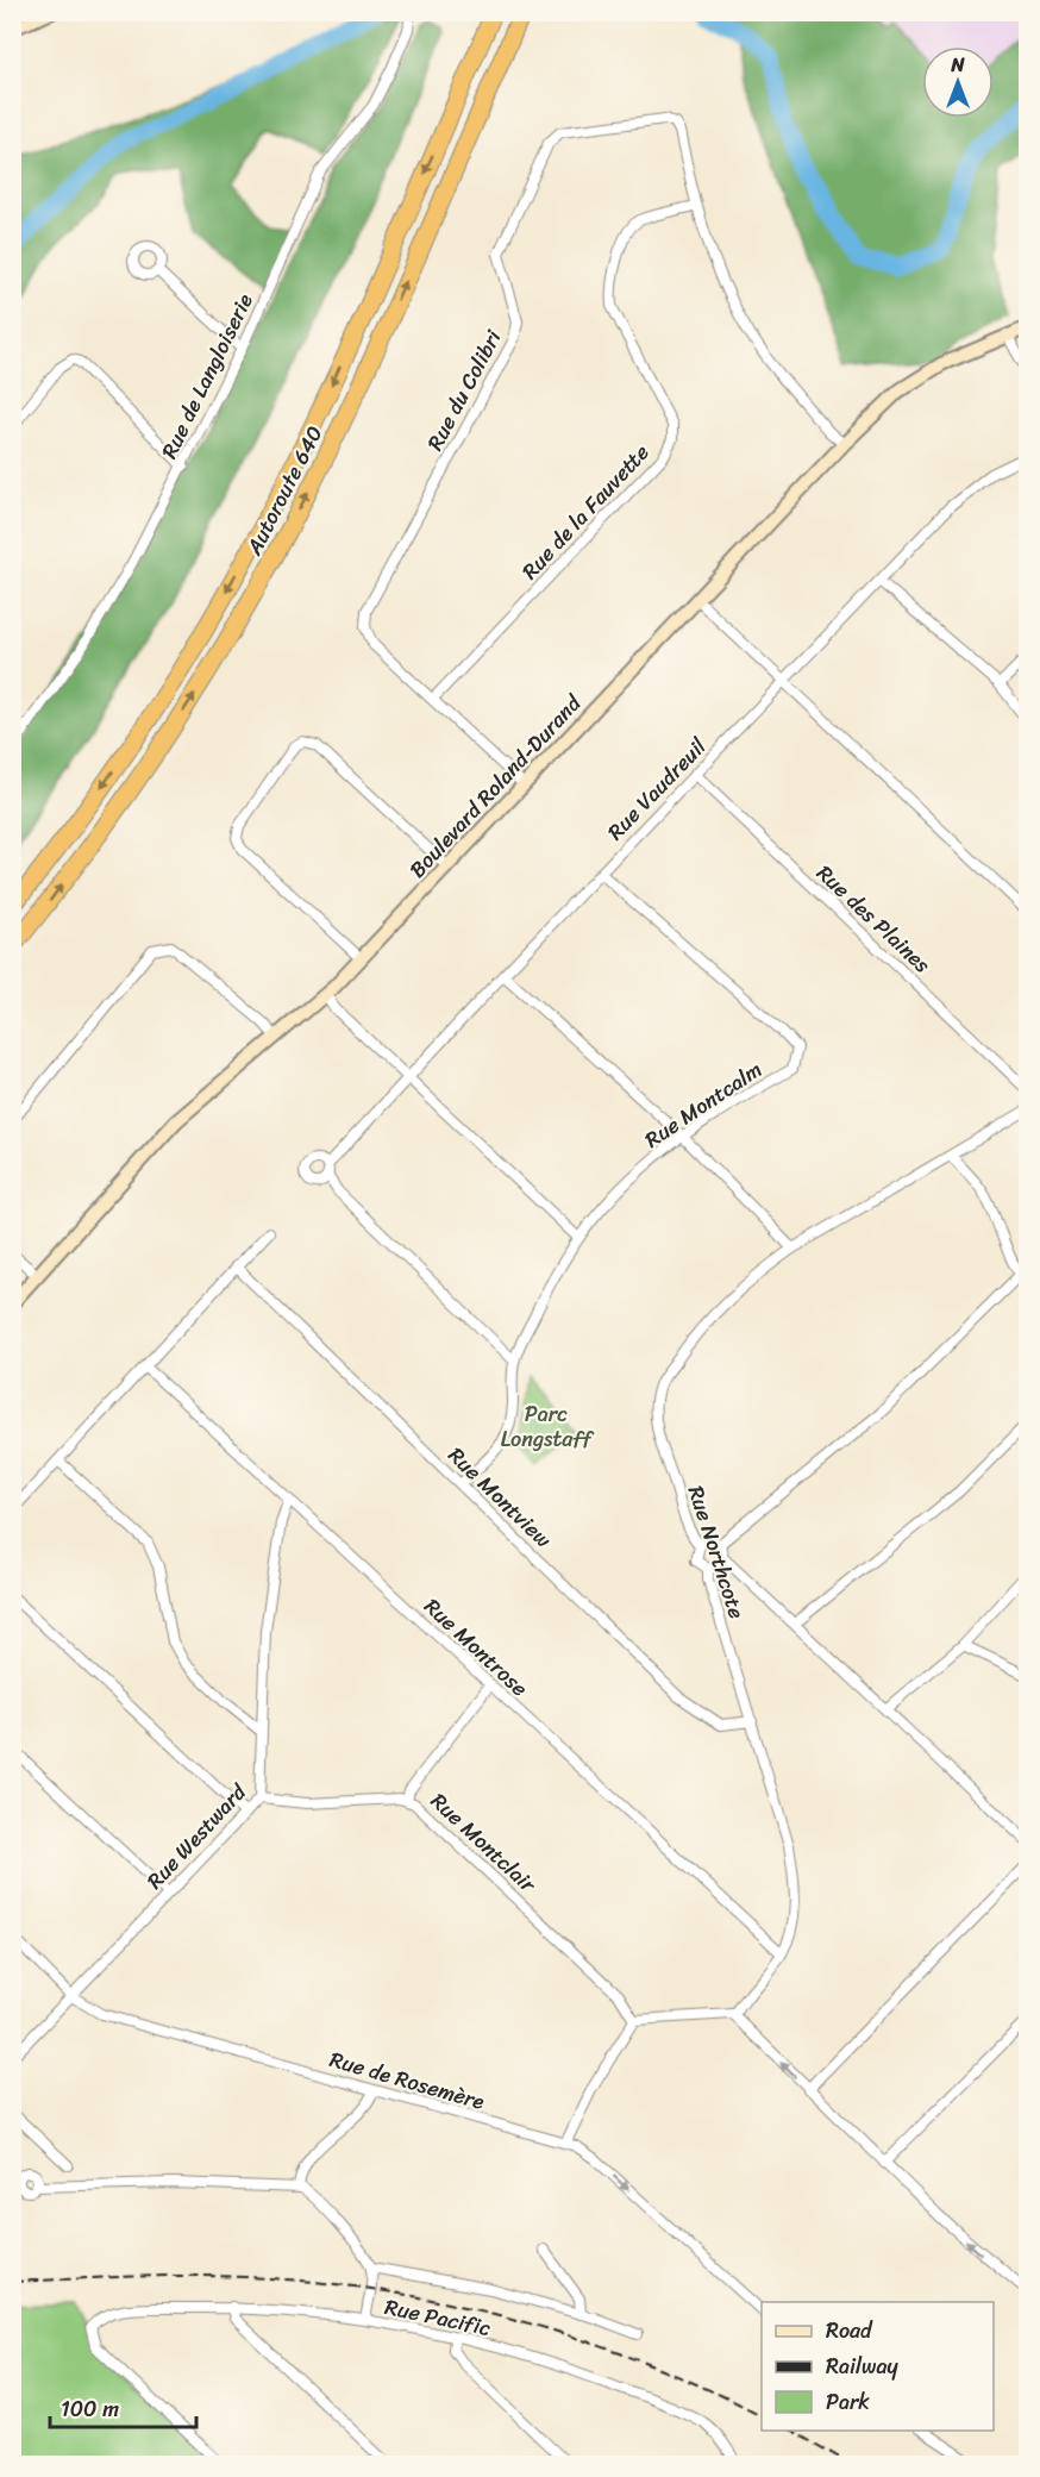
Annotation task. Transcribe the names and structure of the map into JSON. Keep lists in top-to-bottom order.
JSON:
{
  "streets": {
    "highway": ["Autoroute 640"],
    "street": [
      "Rue de Langloiserie",
      "Rue du Colibri",
      "Rue de la Fauvette",
      "Boulevard Roland-Durand",
      "Rue Vaudreuil",
      "Rue des Plaines",
      "Rue Montcalm",
      "Rue Montview",
      "Rue Northcote",
      "Rue Montrose",
      "Rue Westward",
      "Rue Montclair",
      "Rue de Rosemère",
      "Rue Pacific"
    ]
  },
  "crossings": [
    ["Rue du Colibri", "Rue de la Fauvette"],
    ["Rue du Colibri", "Boulevard Roland-Durand"],
    ["Rue Vaudreuil", "Rue des Plaines"],
    ["Rue Vaudreuil", "Rue Montcalm"],
    ["Rue Montcalm", "Rue Montview"],
    ["Rue Montview", "Rue Northcote"],
    ["Rue Northcote", "Rue Montrose"],
    ["Rue Montrose", "Rue Westward"],
    ["Rue Westward", "Rue Montclair"],
    ["Rue Westward", "Rue de Rosemère"]
  ],
  "parks": ["Parc Longstaff"],
  "legend": ["Road", "Railway", "Park"],
  "scale_bar": "100 m",
  "north": "top"
}
